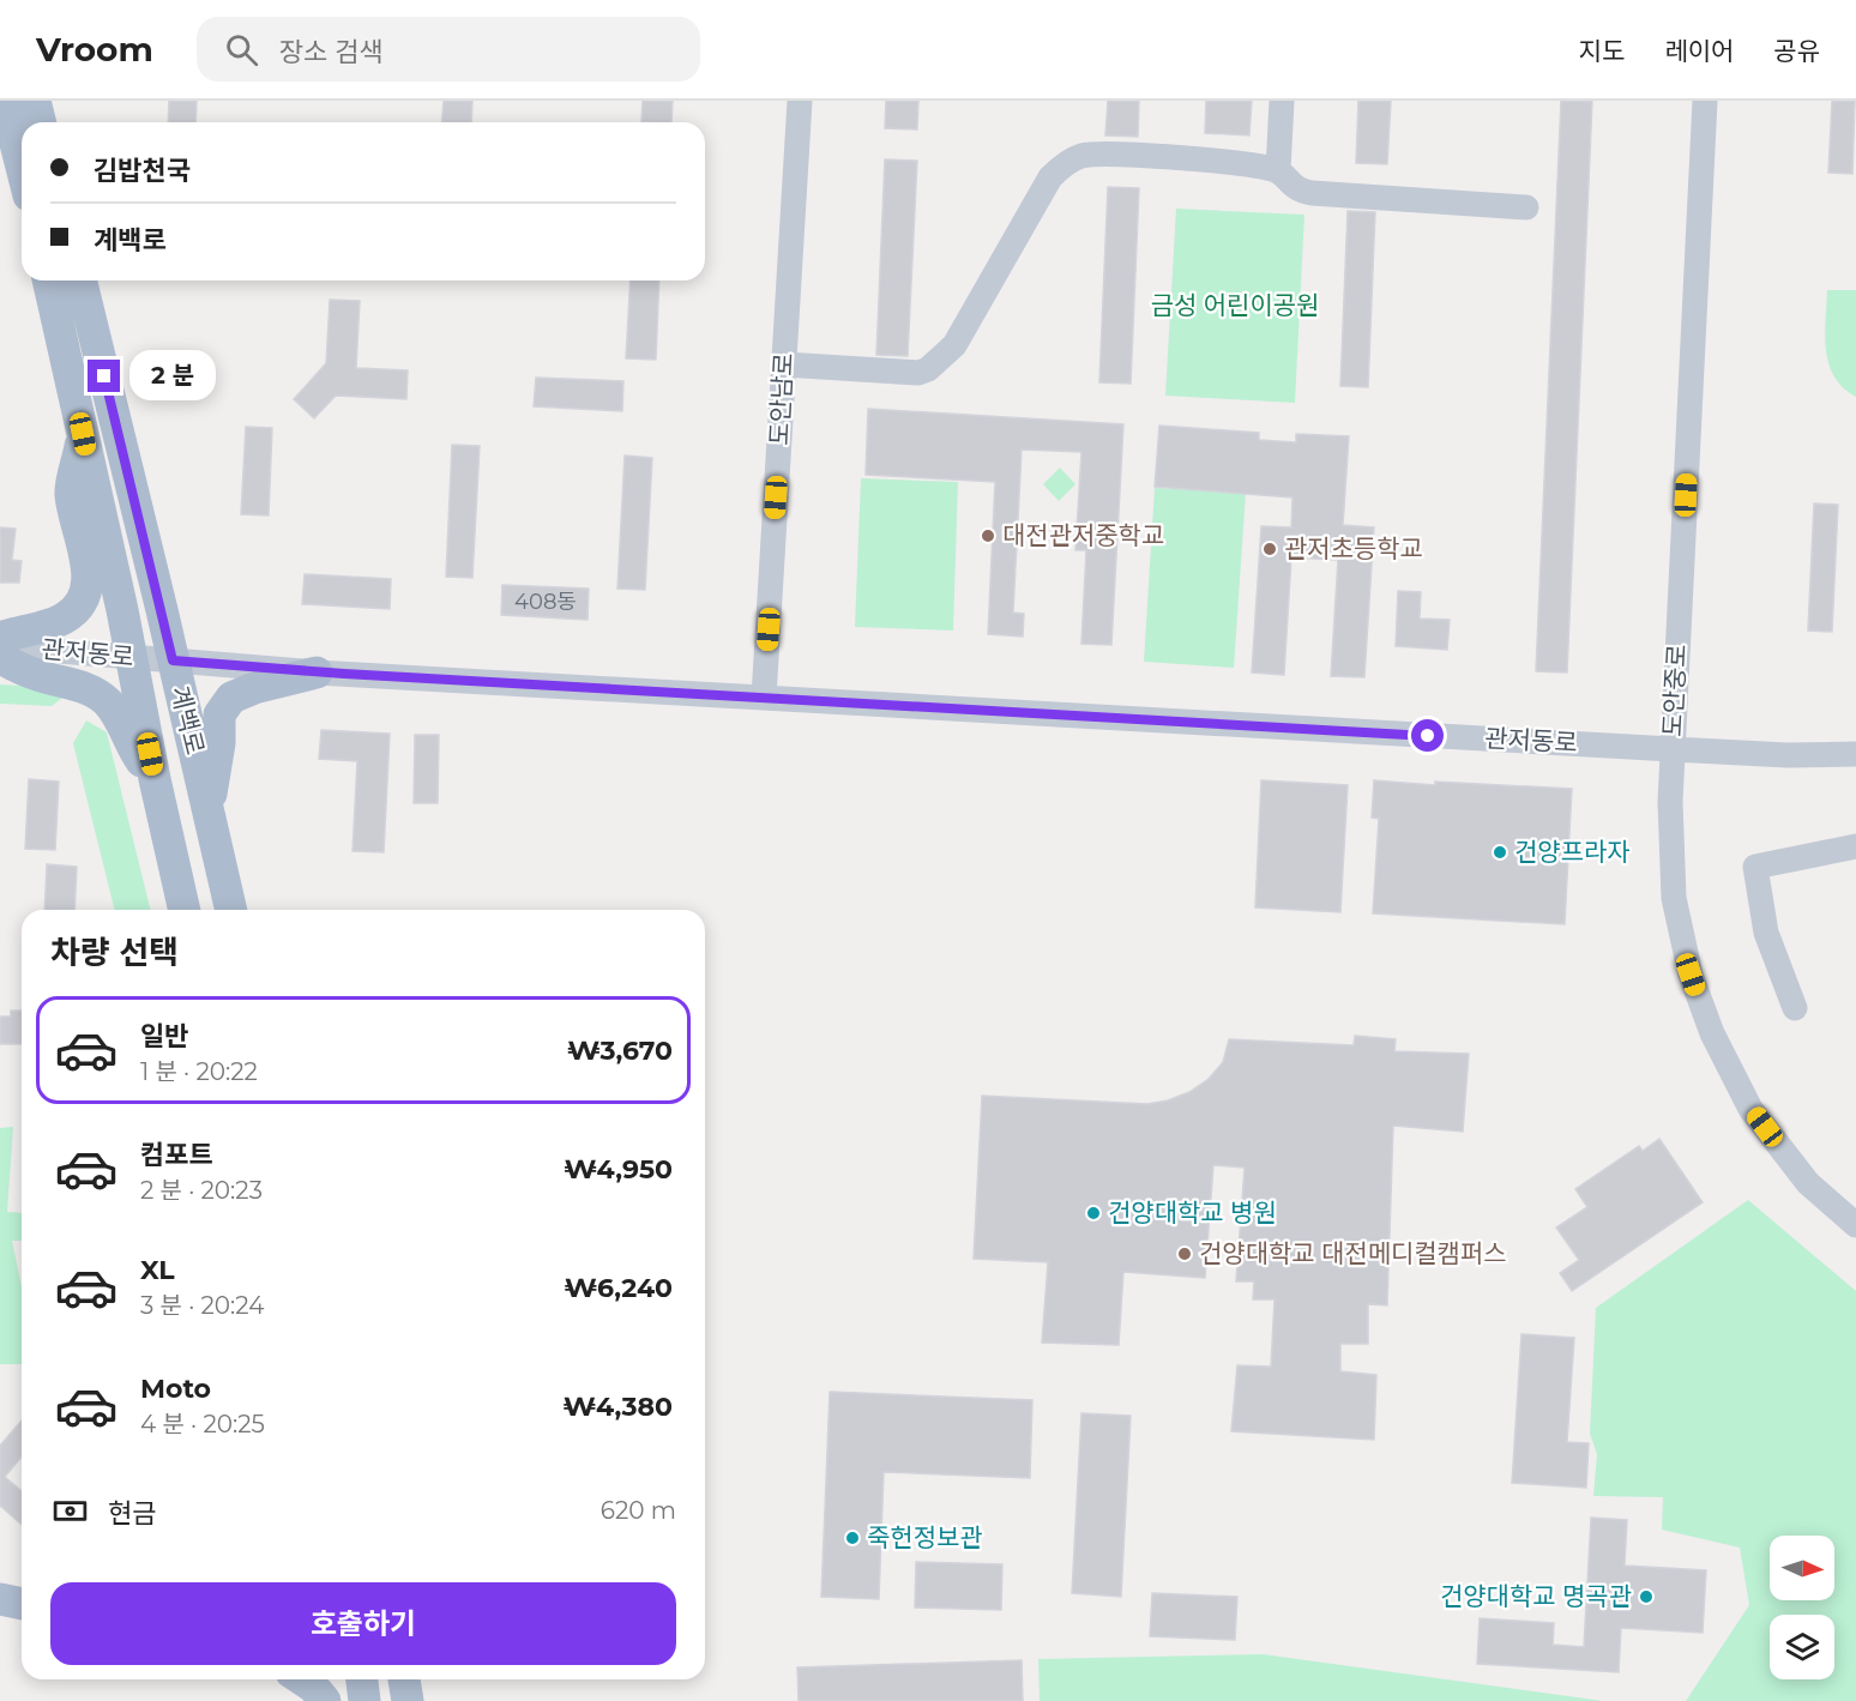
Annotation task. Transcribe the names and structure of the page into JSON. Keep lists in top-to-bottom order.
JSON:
{
  "streets": {
    "main road": ["계백로"],
    "street": ["도안남로", "관저동로", "도안중로"]
  },
  "crossings": [
    ["도안남로", "관저동로"],
    ["관저동로", "도안중로"],
    ["관저동로", "계백로"]
  ],
  "parks": ["금성 어린이공원"],
  "places": [
    "대전관저중학교",
    "관저초등학교",
    "건양프라자",
    "건양대학교 병원",
    "건양대학교 대전메디컬캠퍼스",
    "죽헌정보관",
    "건양대학교 명곡관"
  ],
  "house_numbers": ["408동"],
  "north": "right",
  "page": {
    "header": "Vroom",
    "search": "장소 검색",
    "nav": ["지도", "레이어", "공유"],
    "banner": ["김밥천국", "계백로"],
    "bubble": "2 분",
    "heading": "차량 선택",
    "list": [
      {
        "name": "일반",
        "note": "1 분 · 20:22",
        "value": "₩3,670"
      },
      {
        "name": "컴포트",
        "note": "2 분 · 20:23",
        "value": "₩4,950"
      },
      {
        "name": "XL",
        "note": "3 분 · 20:24",
        "value": "₩6,240"
      },
      {
        "name": "Moto",
        "note": "4 분 · 20:25",
        "value": "₩4,380"
      }
    ],
    "pay": ["현금", "620 m"],
    "buttons": "호출하기"
  }
}
